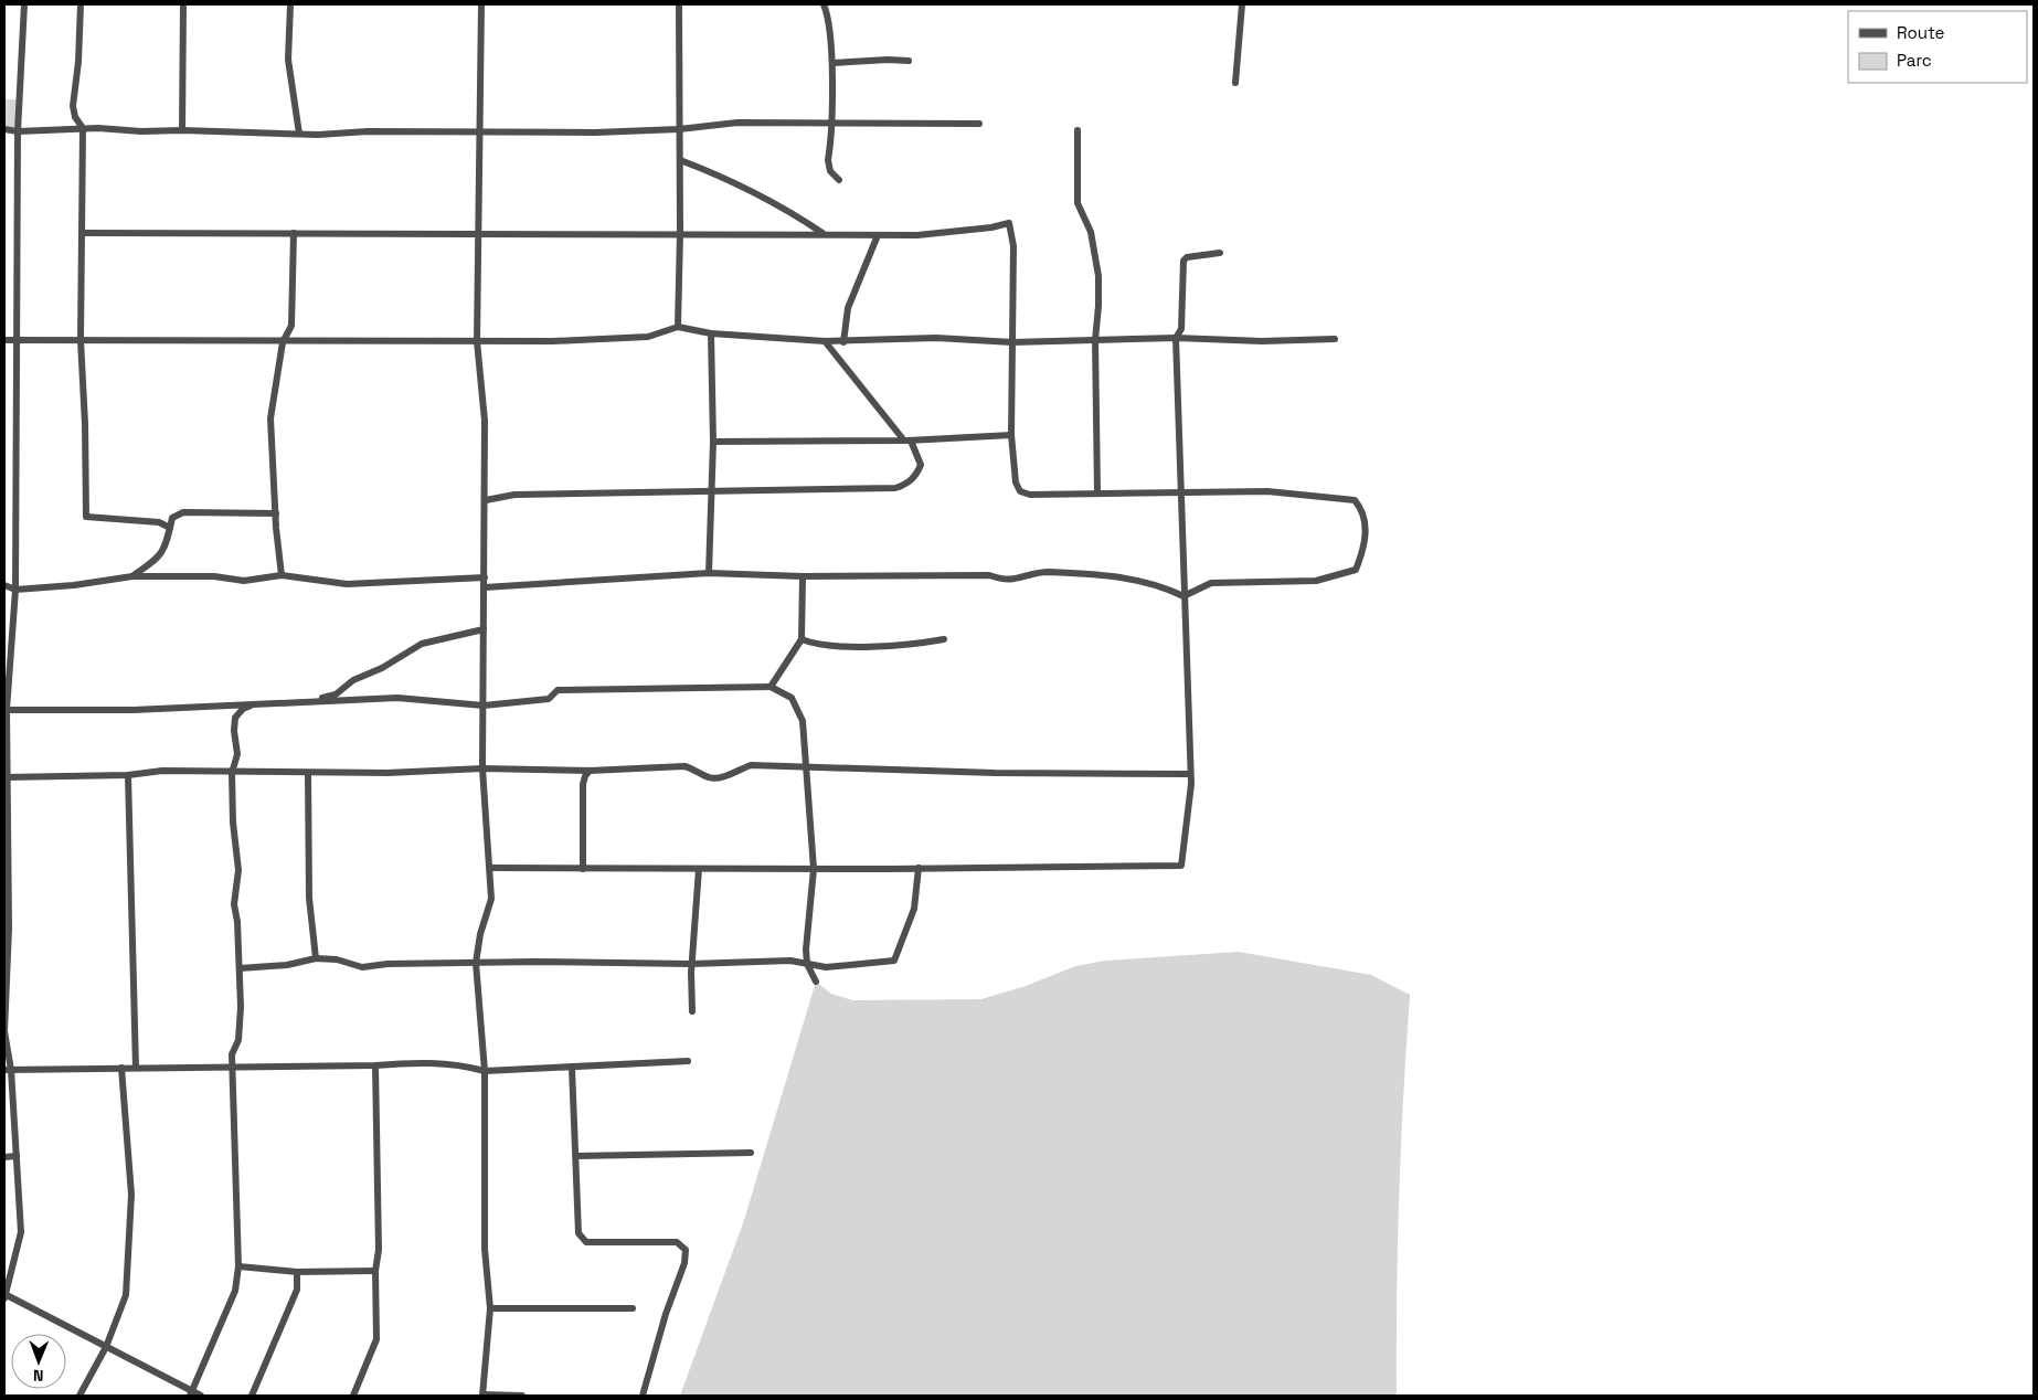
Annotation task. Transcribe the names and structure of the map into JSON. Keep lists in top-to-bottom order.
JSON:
{
  "legend": ["Route", "Parc"],
  "north": "bottom"
}
